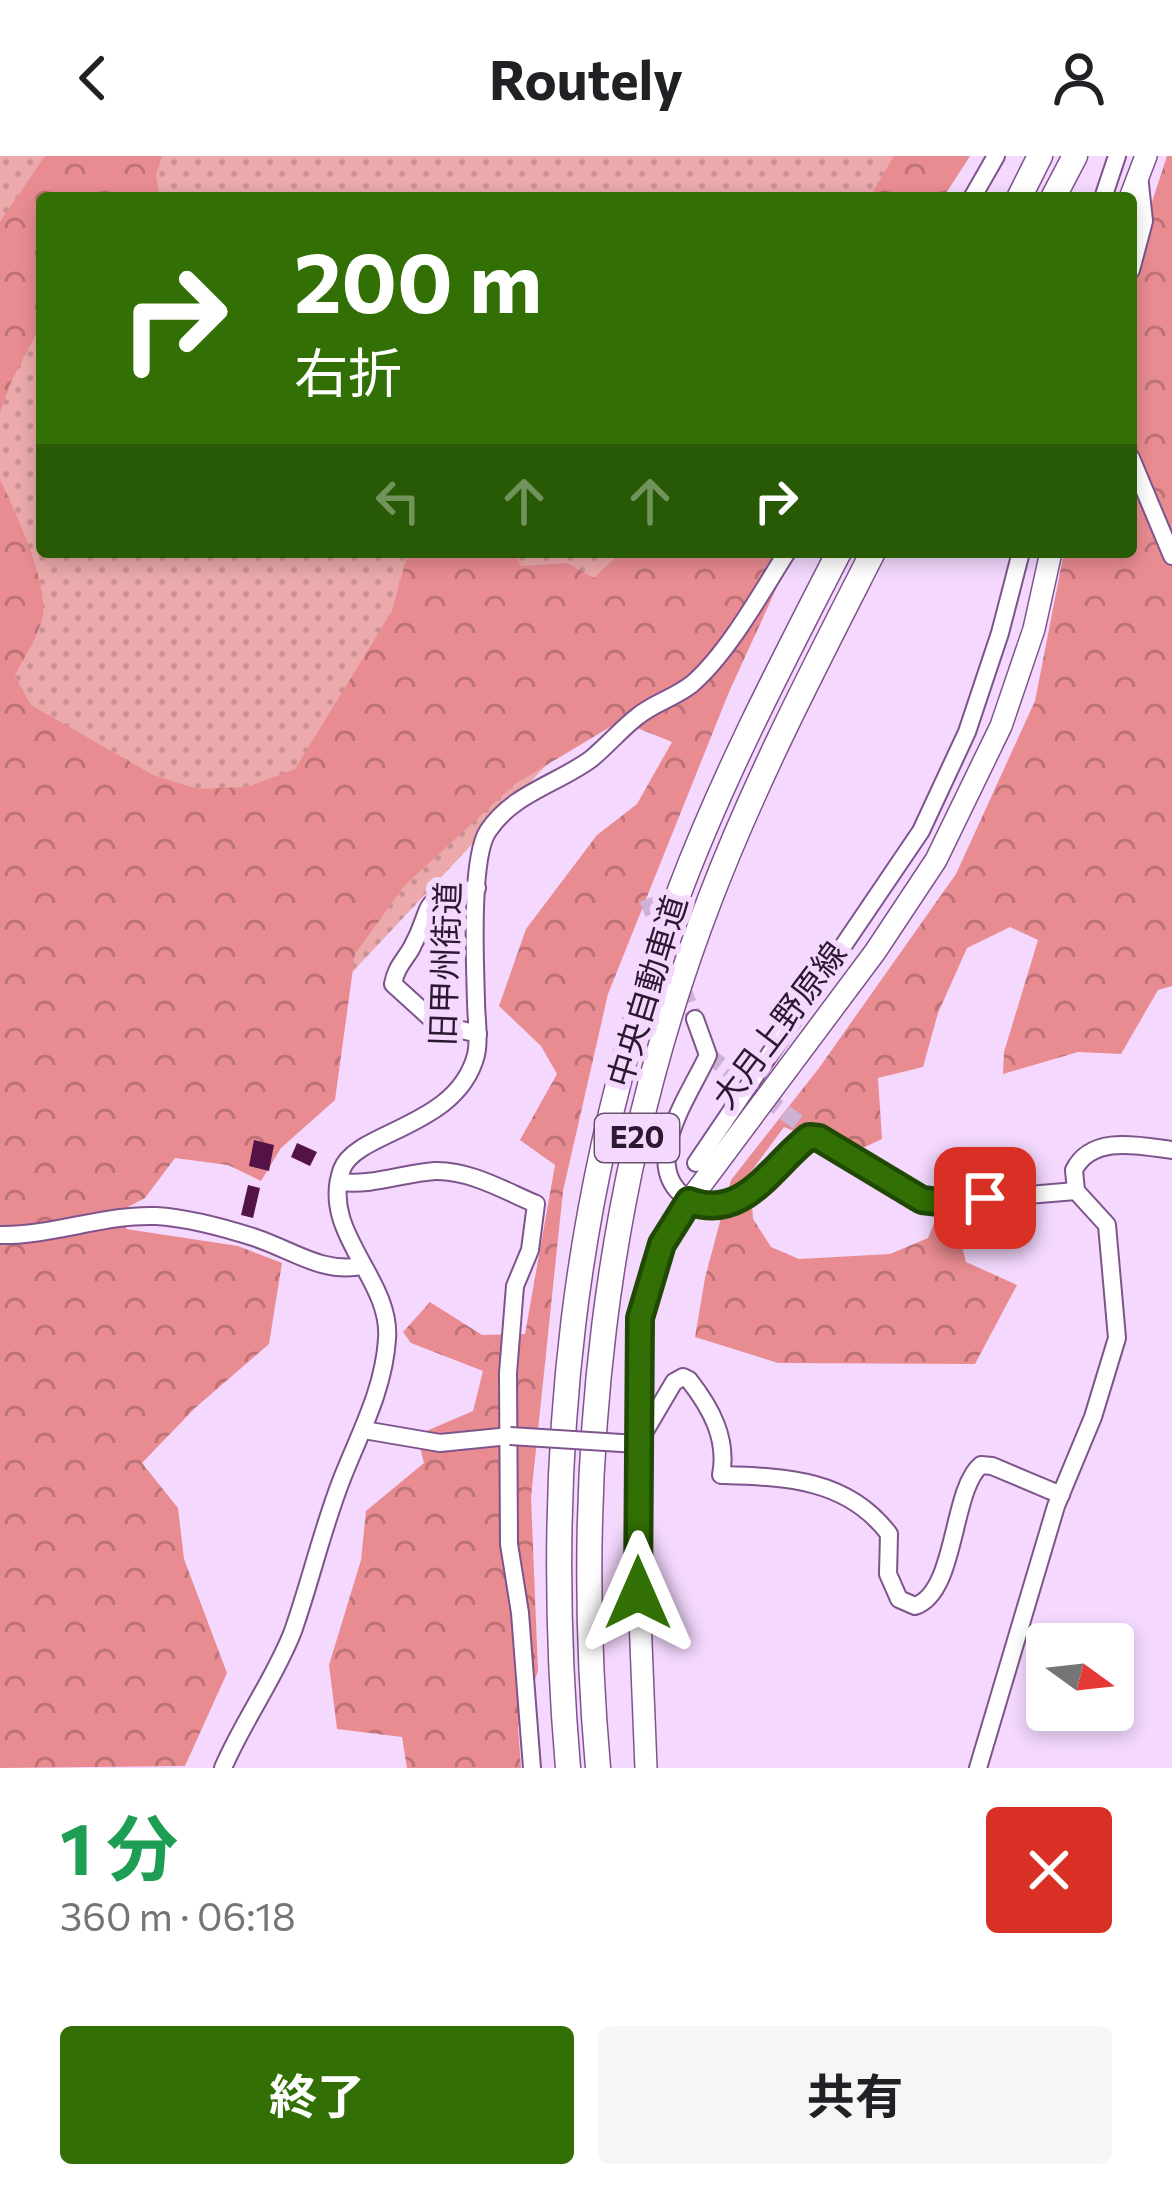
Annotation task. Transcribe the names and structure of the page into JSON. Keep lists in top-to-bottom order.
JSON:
{
  "streets": {
    "highway": ["中央自動車道", "E20"],
    "main road": ["大月上野原線"],
    "street": ["旧甲州街道"]
  },
  "north": "right",
  "page": {
    "header": "Routely",
    "turn": ["200 m", "右折"],
    "heading": ["1 分", "360 m · 06:18"],
    "buttons": ["終了", "共有"]
  }
}
